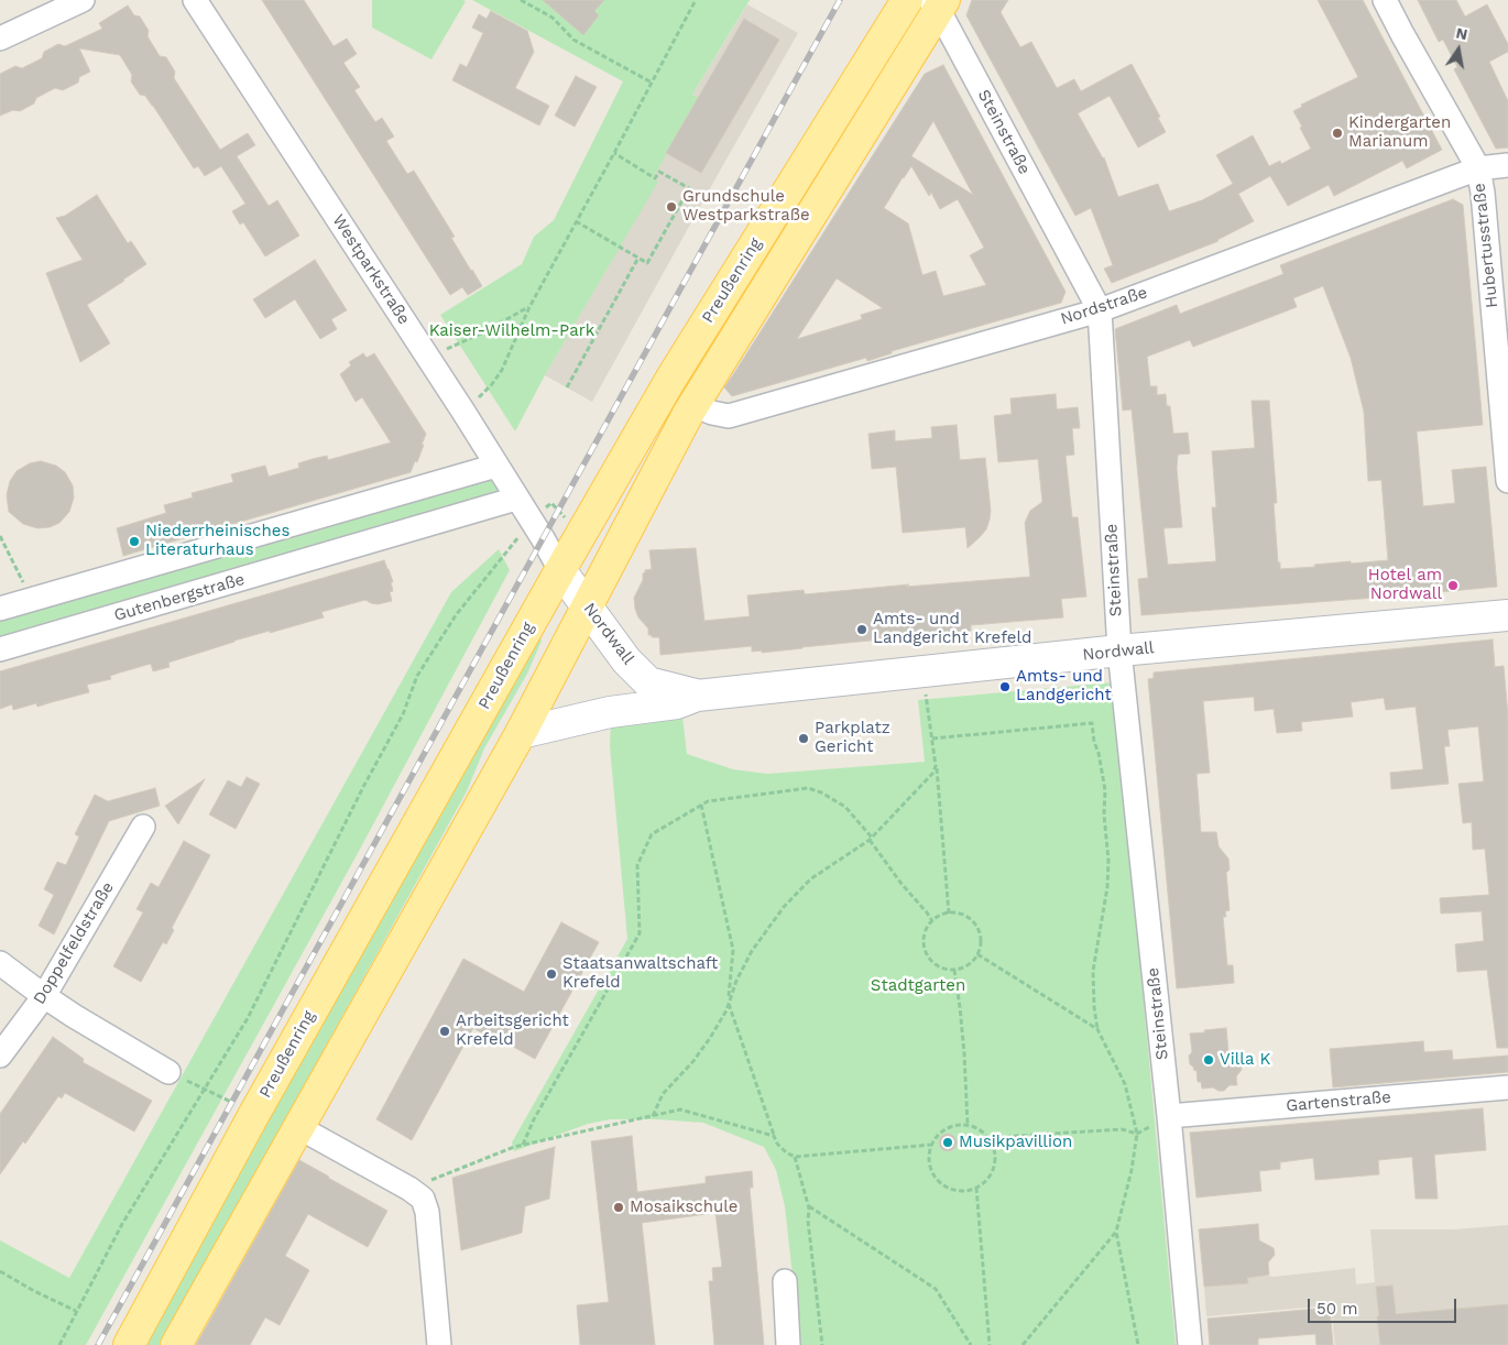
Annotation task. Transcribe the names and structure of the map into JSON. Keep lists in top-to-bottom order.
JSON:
{
  "streets": {
    "main road": ["Preußenring"],
    "street": [
      "Steinstraße",
      "Hubertusstraße",
      "Westparkstraße",
      "Nordstraße",
      "Gutenbergstraße",
      "Nordwall",
      "Doppelfeldstraße",
      "Gartenstraße"
    ]
  },
  "crossings": [
    ["Steinstraße", "Preußenring"],
    ["Steinstraße", "Nordstraße"],
    ["Steinstraße", "Nordwall"],
    ["Steinstraße", "Gartenstraße"],
    ["Hubertusstraße", "Nordstraße"],
    ["Westparkstraße", "Preußenring"],
    ["Westparkstraße", "Gutenbergstraße"],
    ["Westparkstraße", "Nordwall"],
    ["Preußenring", "Nordstraße"],
    ["Preußenring", "Nordwall"]
  ],
  "parks": ["Kaiser-Wilhelm-Park", "Stadtgarten"],
  "places": [
    "Kindergarten Marianum",
    "Grundschule Westparkstraße",
    "Niederrheinisches Literaturhaus",
    "Hotel am Nordwall",
    "Amts- und Landgericht Krefeld",
    "Amts- und Landgericht",
    "Parkplatz Gericht",
    "Staatsanwaltschaft Krefeld",
    "Arbeitsgericht Krefeld",
    "Villa K",
    "Musikpavillion",
    "Mosaikschule"
  ],
  "scale_bar": "50 m",
  "north": "top"
}
